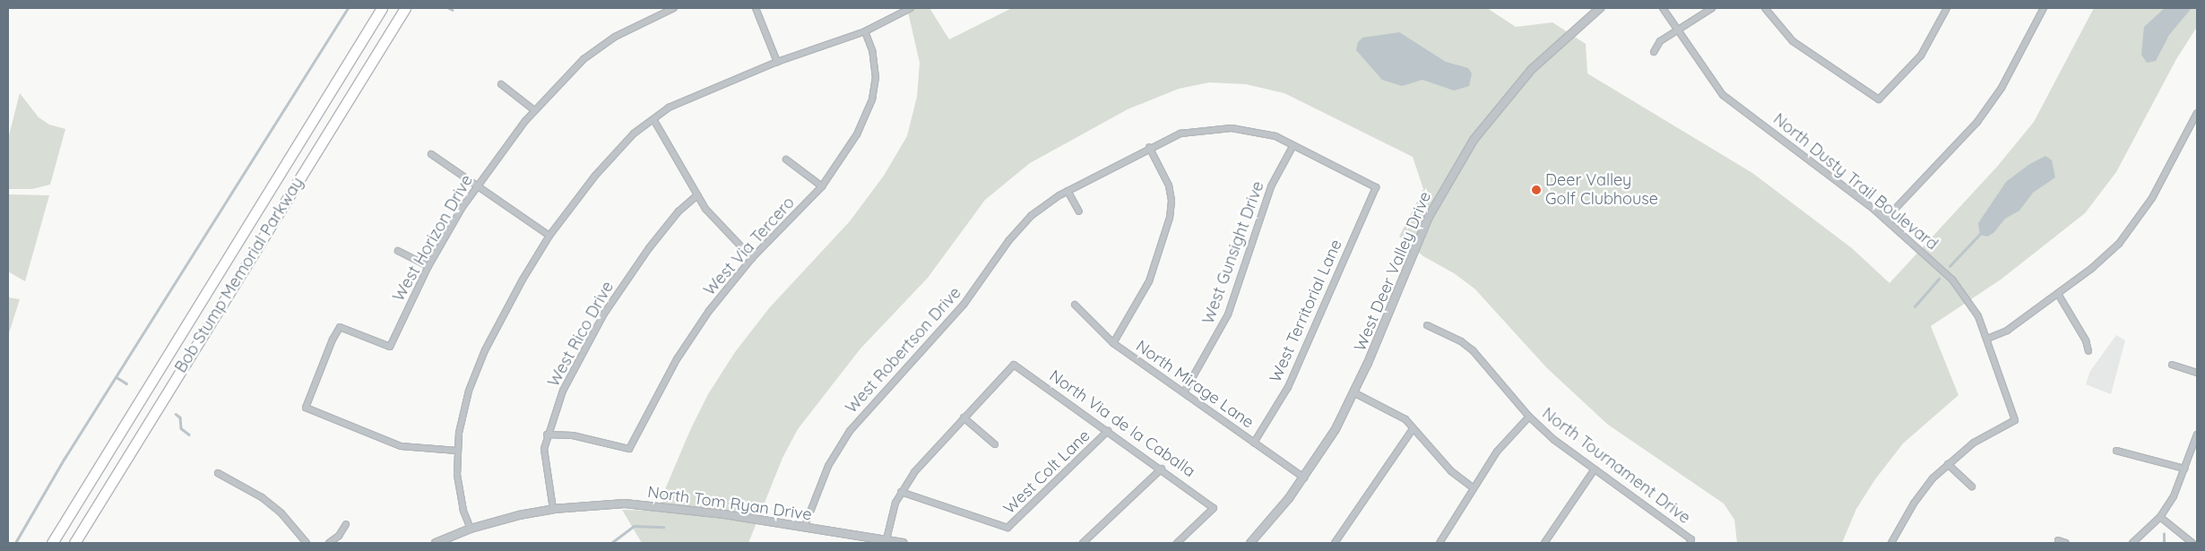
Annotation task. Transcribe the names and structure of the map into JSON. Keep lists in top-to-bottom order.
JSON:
{
  "streets": {
    "highway": ["Bob Stump Memorial Parkway"],
    "street": [
      "North Dusty Trail Boulevard",
      "West Horizon Drive",
      "West Via Tercero",
      "West Gunsight Drive",
      "West Deer Valley Drive",
      "West Territorial Lane",
      "West Rico Drive",
      "West Robertson Drive",
      "North Mirage Lane",
      "North Via de la Caballa",
      "North Tournament Drive",
      "West Colt Lane",
      "North Tom Ryan Drive"
    ]
  },
  "crossings": [
    ["West Via Tercero", "West Rico Drive"],
    ["West Gunsight Drive", "West Robertson Drive"],
    ["West Gunsight Drive", "North Mirage Lane"],
    ["West Deer Valley Drive", "North Mirage Lane"],
    ["West Territorial Lane", "West Robertson Drive"],
    ["West Territorial Lane", "North Mirage Lane"],
    ["West Rico Drive", "North Tom Ryan Drive"],
    ["West Robertson Drive", "North Tom Ryan Drive"],
    ["North Via de la Caballa", "West Colt Lane"]
  ],
  "places": ["Deer Valley Golf Clubhouse"]
}
